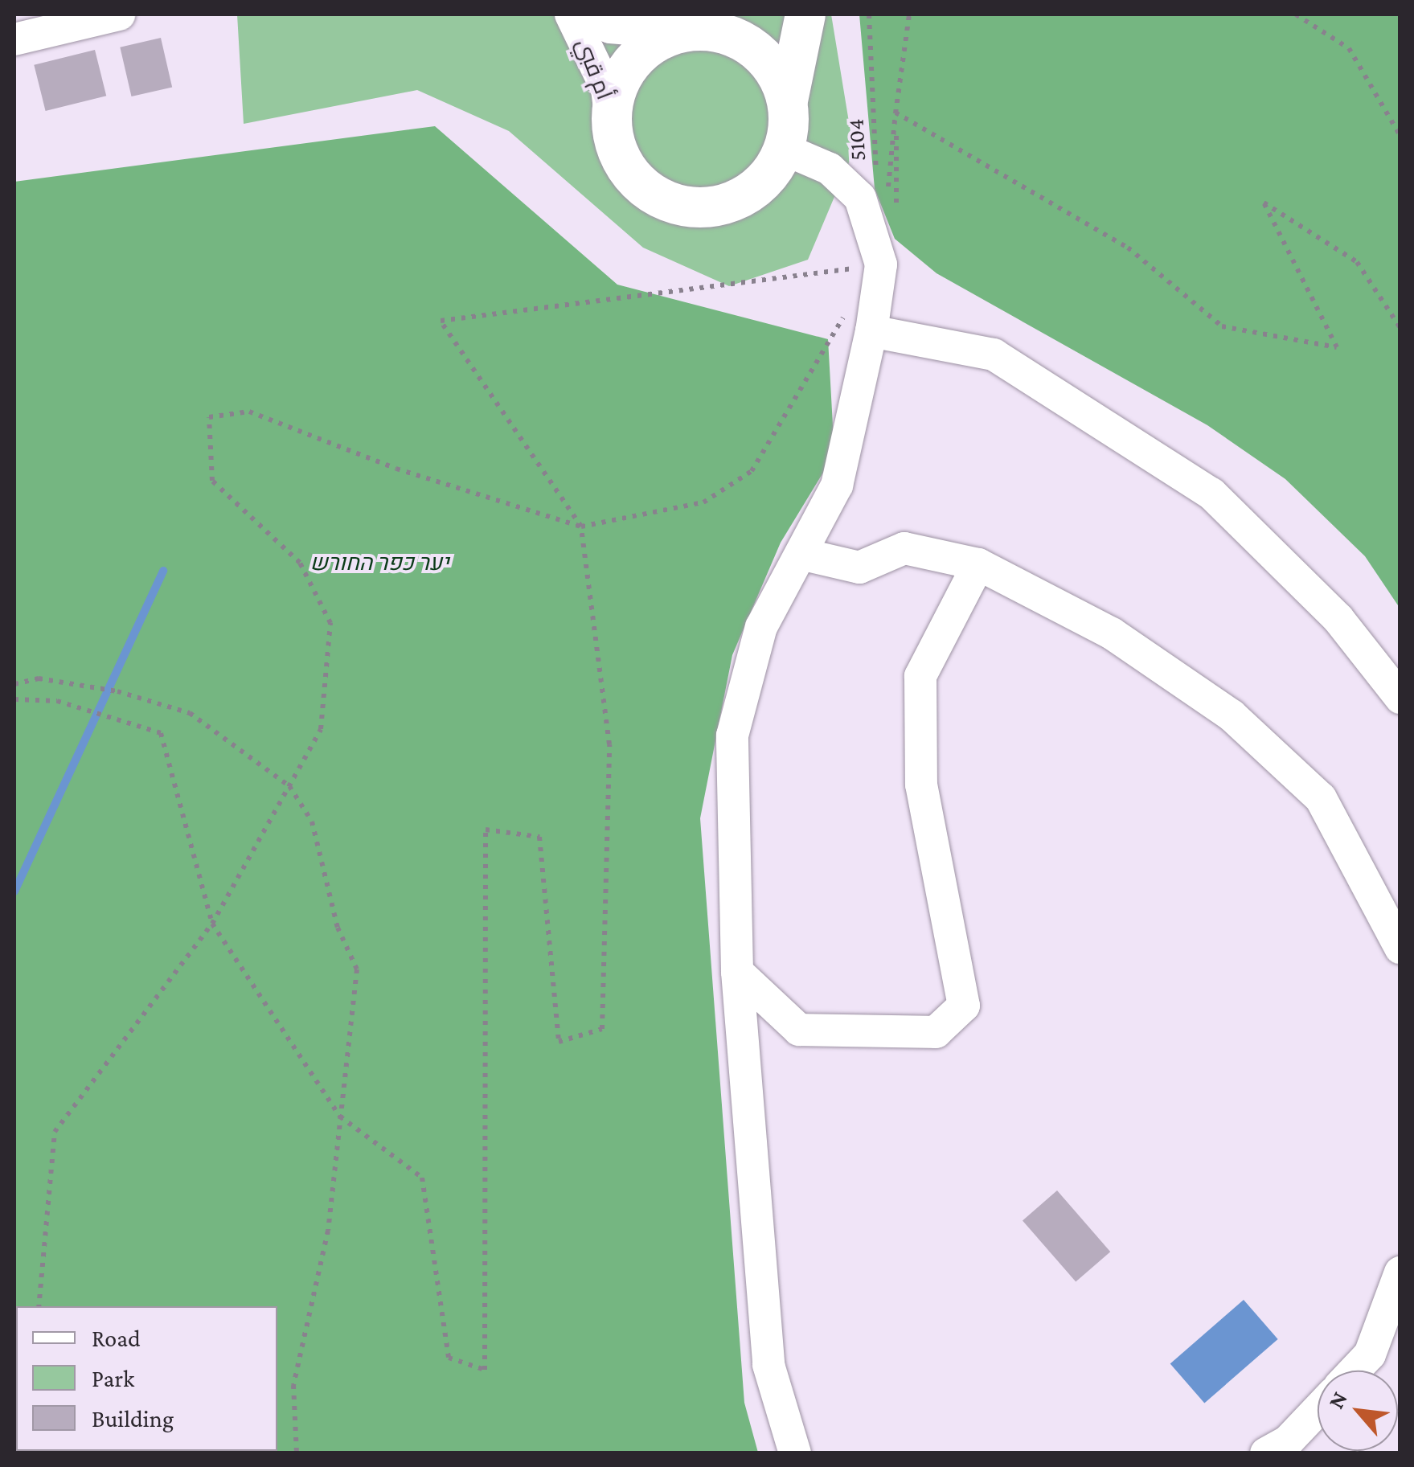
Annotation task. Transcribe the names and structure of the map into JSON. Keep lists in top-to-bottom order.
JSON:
{
  "streets": {
    "street": ["أم قبي"],
    "path": ["5104"]
  },
  "parks": ["יער כפר החורש"],
  "legend": ["Road", "Park", "Building"],
  "north": "top left"
}
